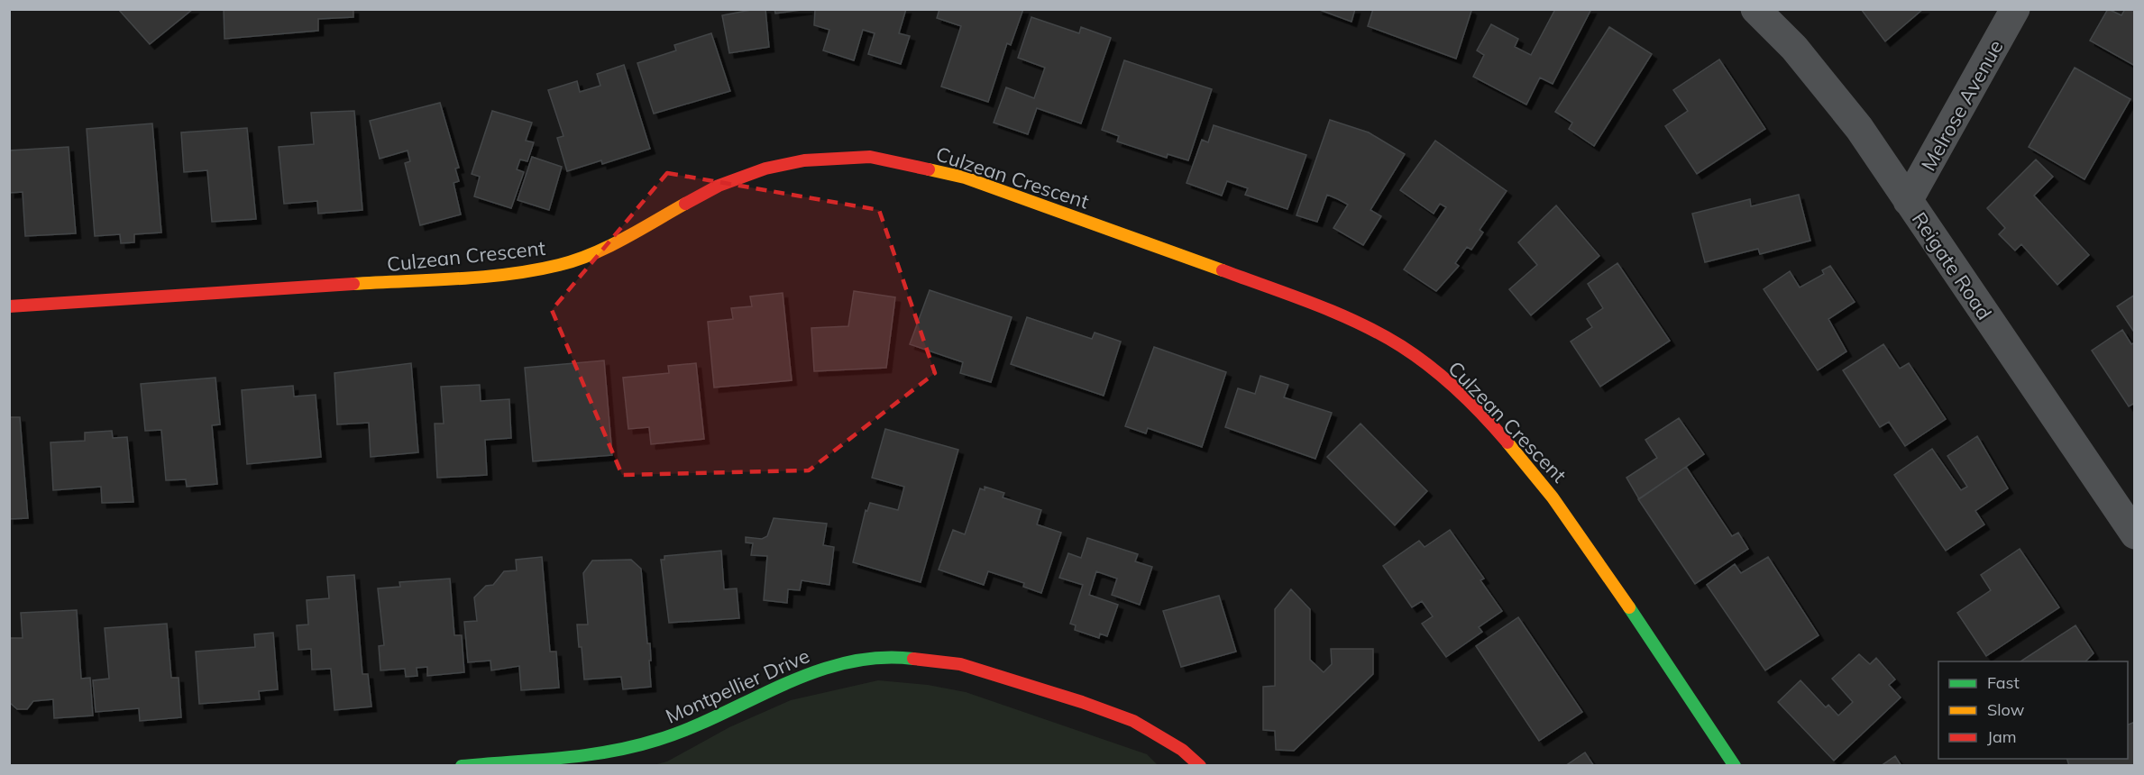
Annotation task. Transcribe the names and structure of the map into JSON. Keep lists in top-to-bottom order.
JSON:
{
  "streets": {
    "street": [
      "Melrose Avenue",
      "Culzean Crescent",
      "Reigate Road",
      "Montpellier Drive"
    ]
  },
  "crossings": [
    ["Melrose Avenue", "Reigate Road"]
  ],
  "legend": ["Fast", "Slow", "Jam"]
}
